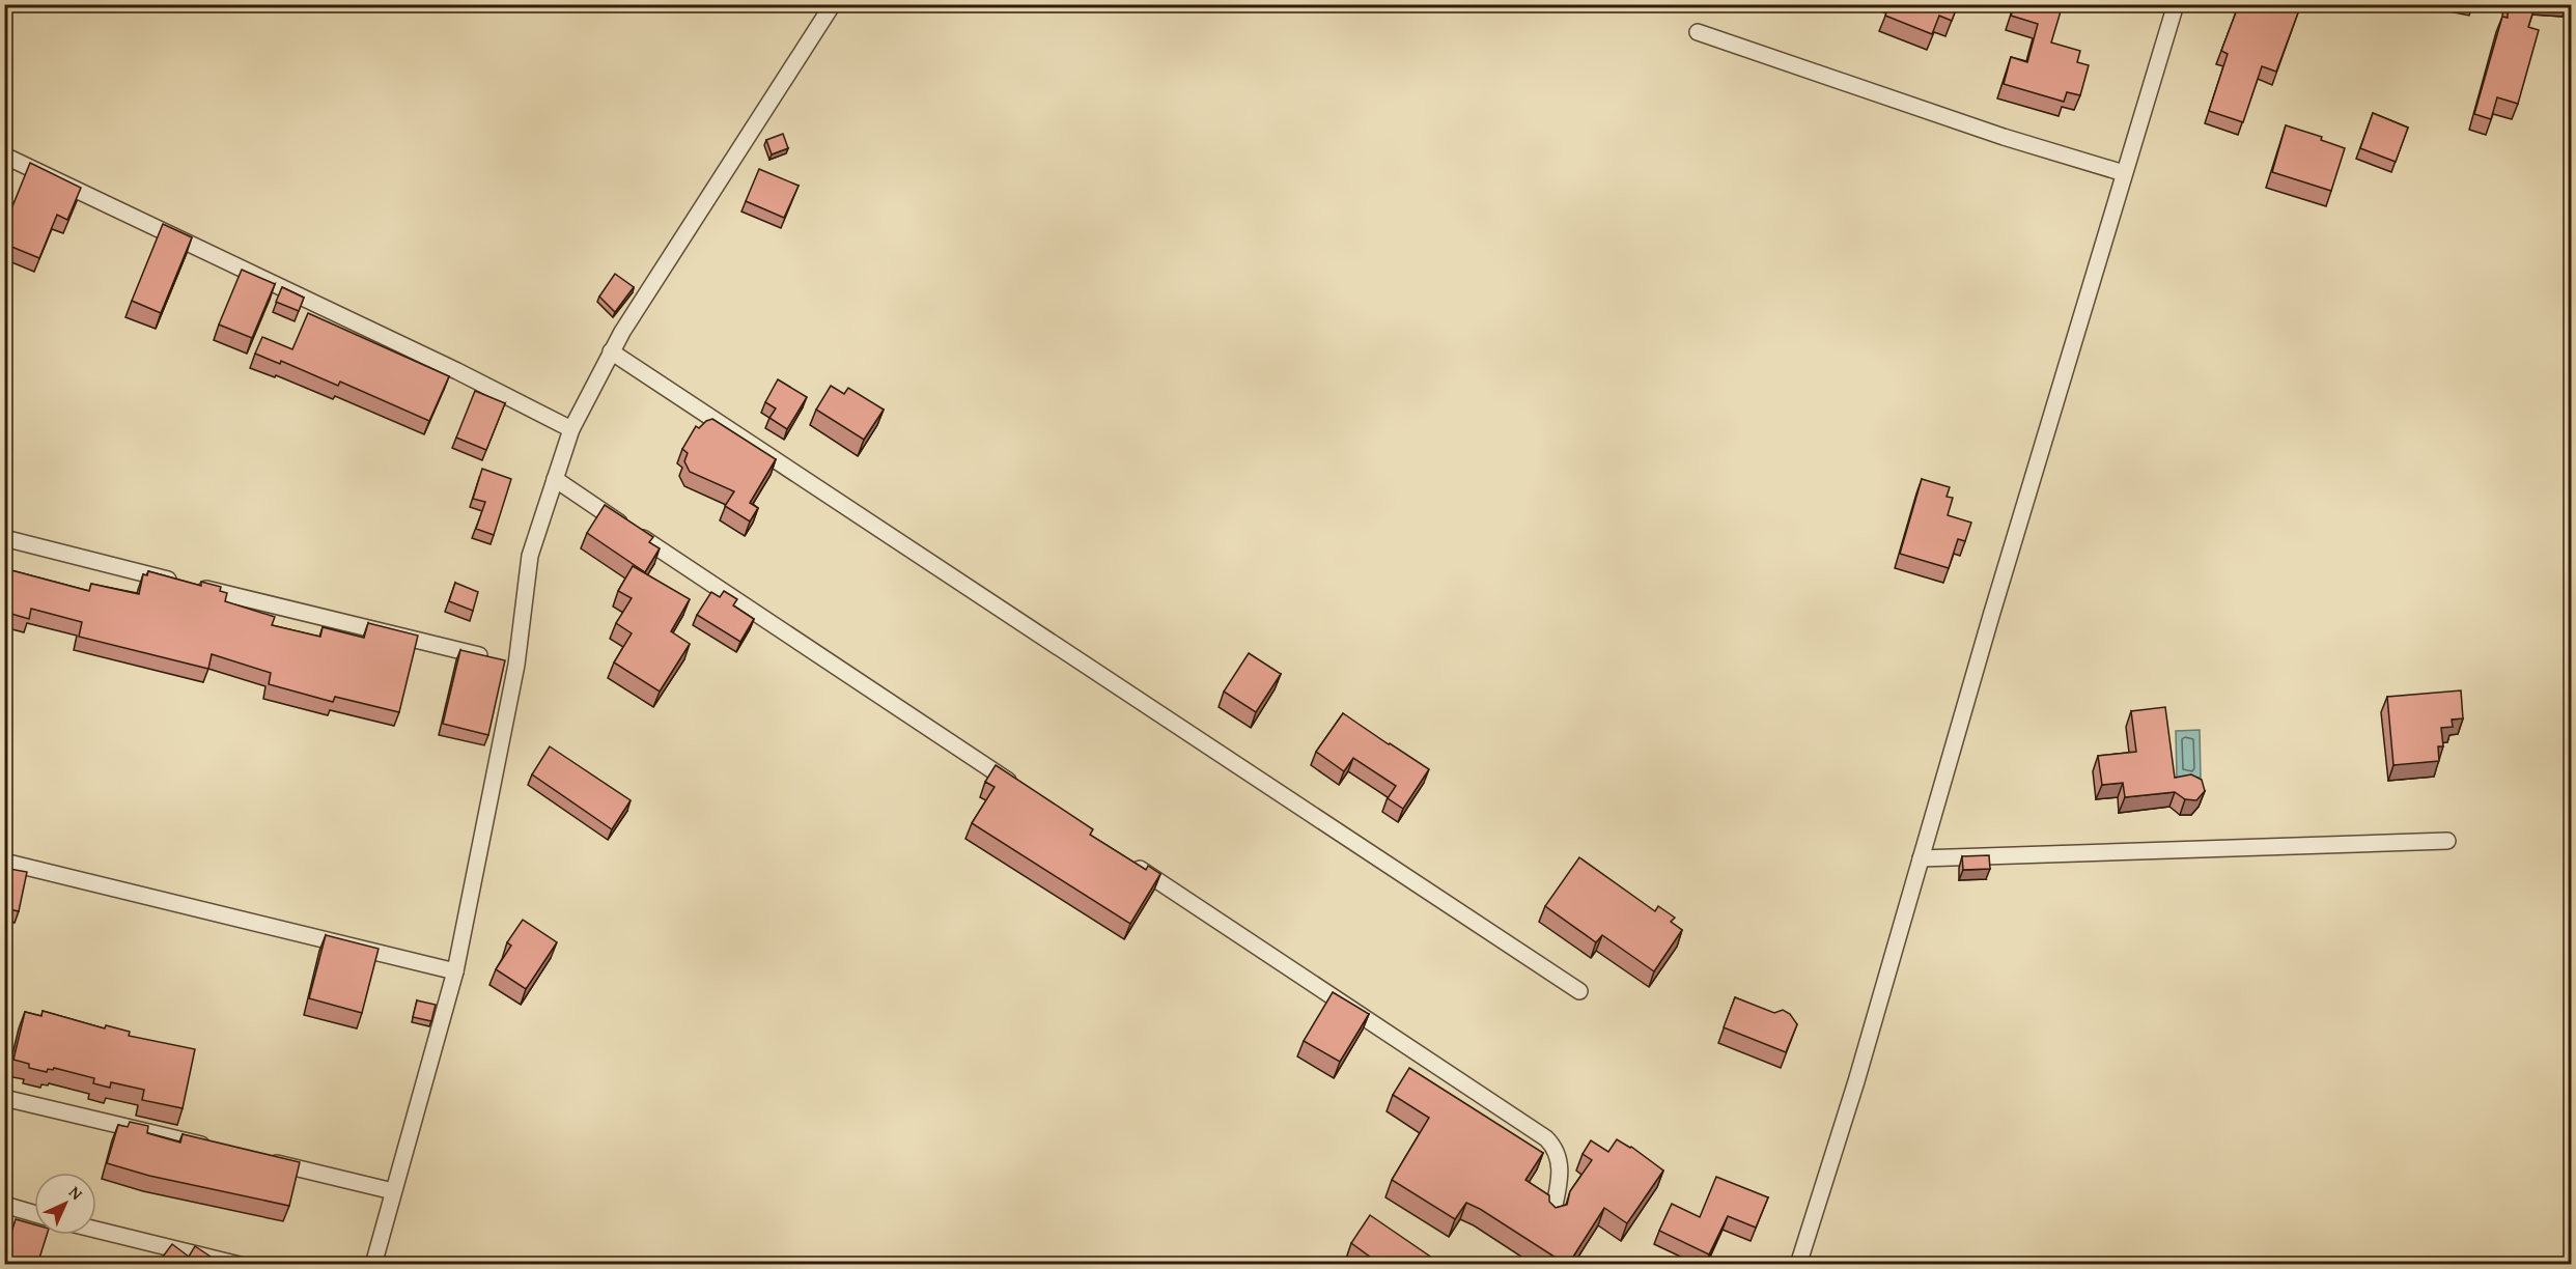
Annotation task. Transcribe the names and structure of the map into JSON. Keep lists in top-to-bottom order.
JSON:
{
  "north": "top right"
}
